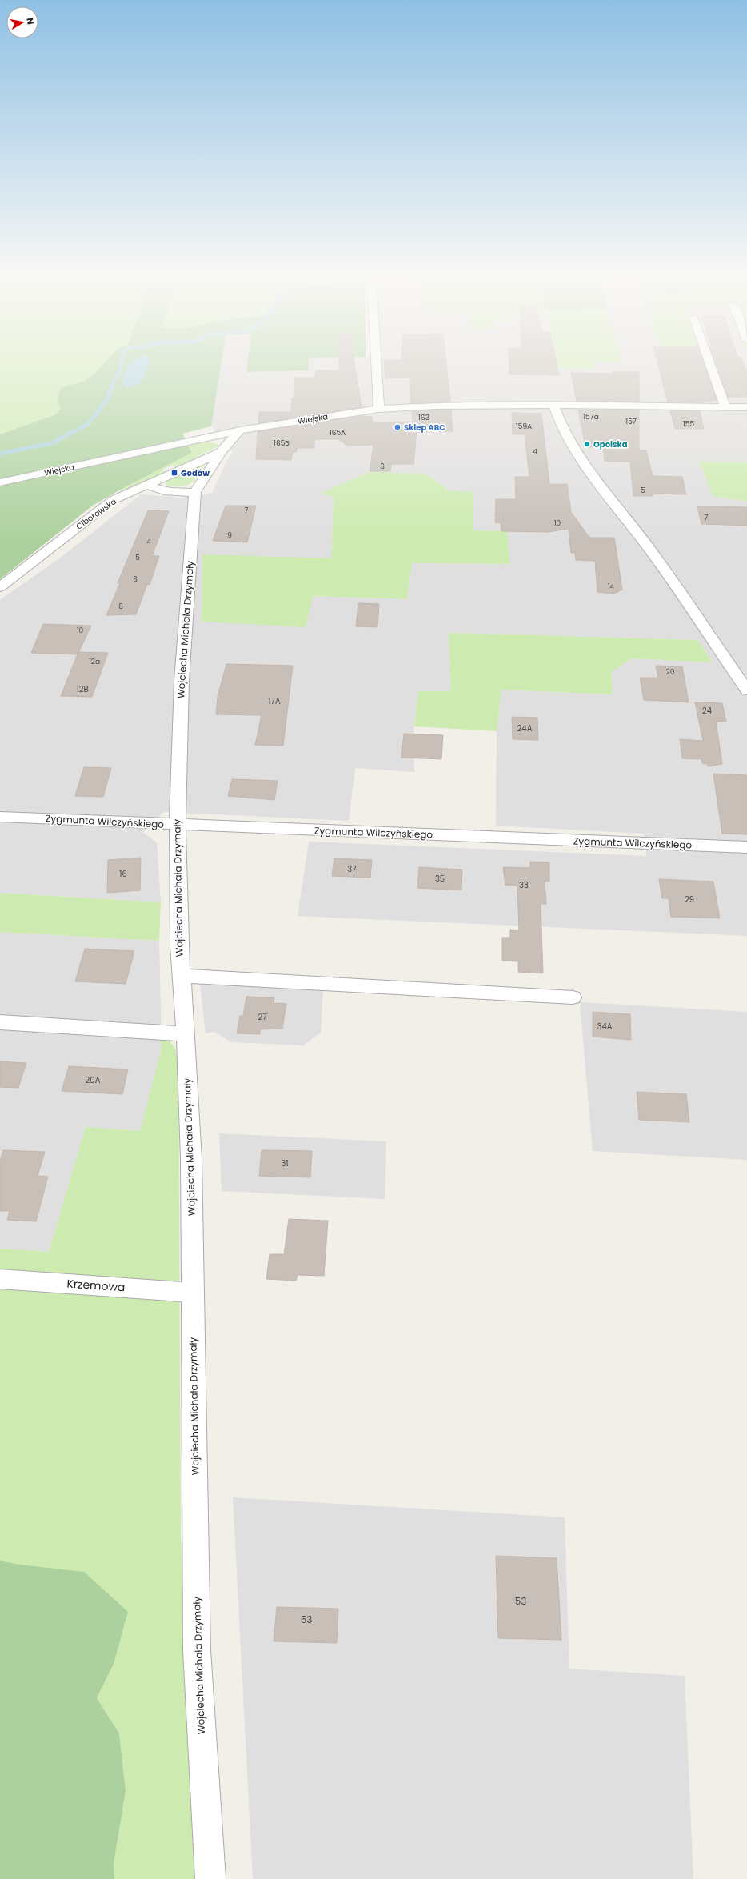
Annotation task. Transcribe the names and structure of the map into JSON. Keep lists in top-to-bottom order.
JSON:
{
  "streets": {
    "street": [
      "Wiejska",
      "Ciborowska",
      "Wojciecha Michała Drzymały",
      "Zygmunta Wilczyńskiego",
      "Krzemowa"
    ]
  },
  "crossings": [
    ["Wiejska", "Wojciecha Michała Drzymały"],
    ["Ciborowska", "Wojciecha Michała Drzymały"],
    ["Wojciecha Michała Drzymały", "Zygmunta Wilczyńskiego"],
    ["Wojciecha Michała Drzymały", "Krzemowa"]
  ],
  "places": {
    "other": ["Sklep ABC", "Opolska"],
    "transit": ["Godów"]
  },
  "house_numbers": [
    "157a",
    "163",
    "157",
    "155",
    "159A",
    "165A",
    "165B",
    "4",
    "6",
    "5",
    "7",
    "7",
    "10",
    "9",
    "4",
    "5",
    "6",
    "14",
    "8",
    "10",
    "12a",
    "20",
    "12B",
    "17A",
    "24",
    "24A",
    "37",
    "16",
    "35",
    "33",
    "29",
    "27",
    "34A",
    "20A",
    "31",
    "53",
    "53"
  ],
  "north": "right"
}
